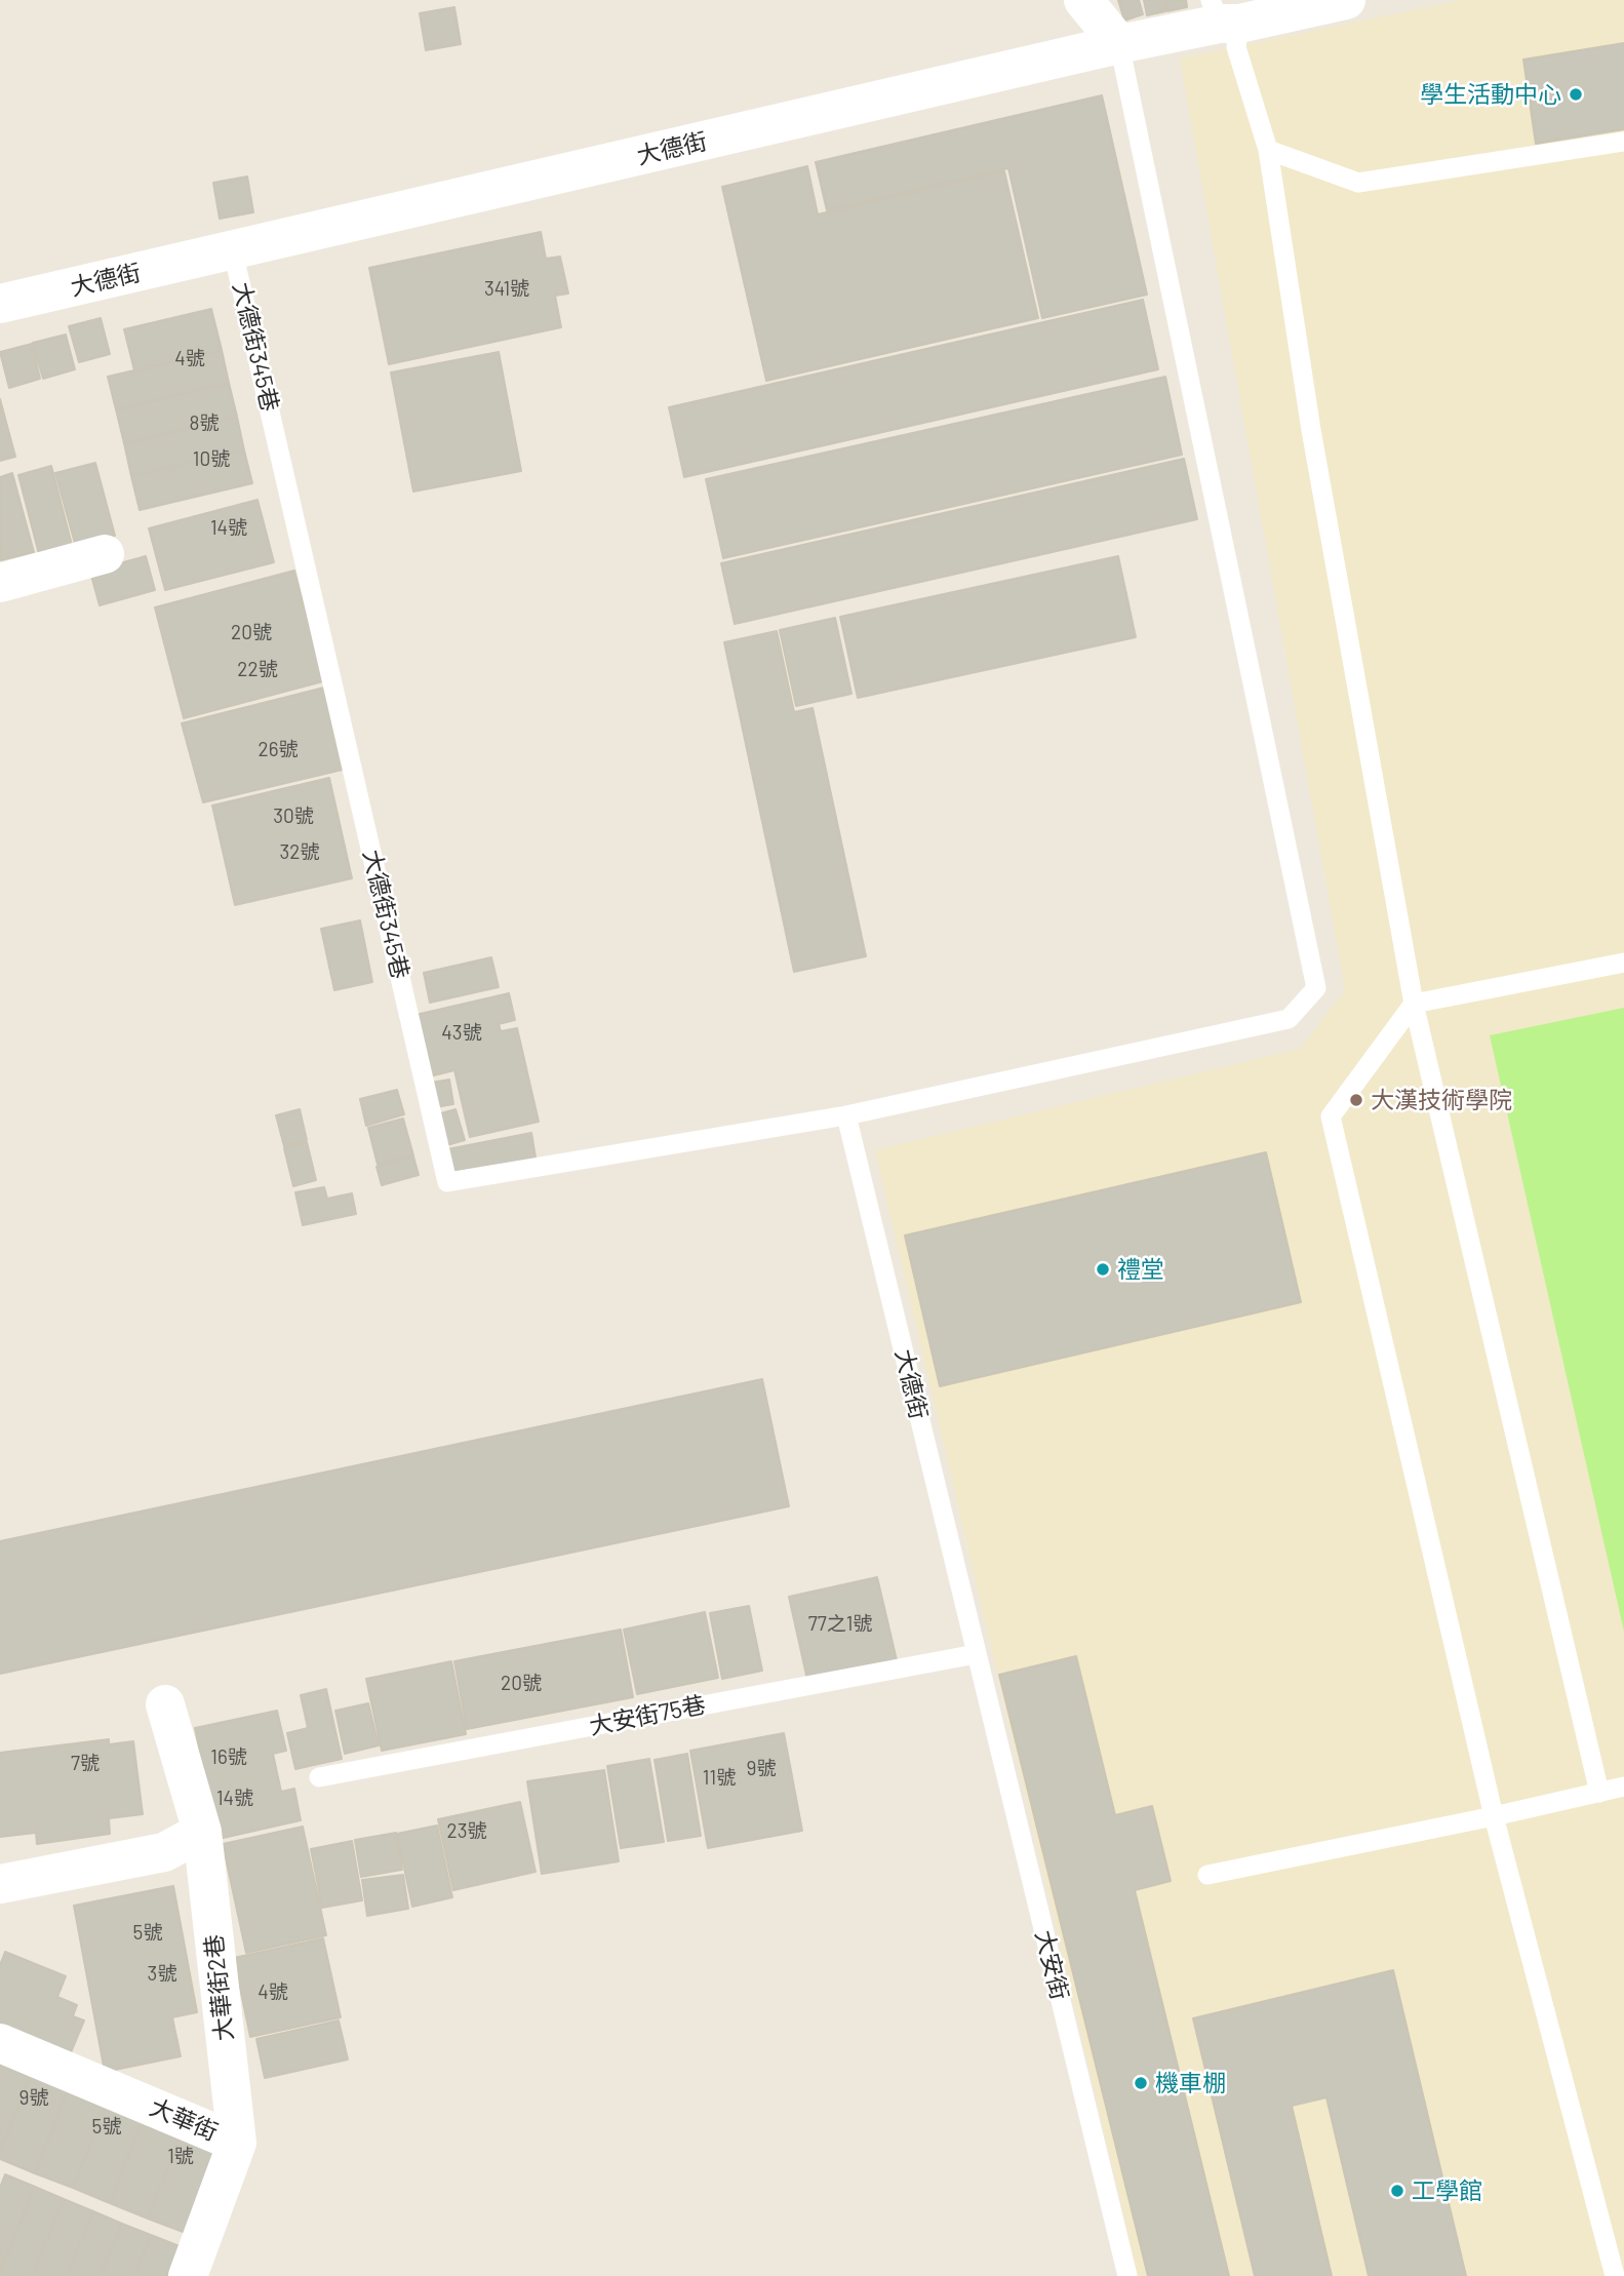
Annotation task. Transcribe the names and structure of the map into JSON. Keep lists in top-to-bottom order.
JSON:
{
  "streets": {
    "street": ["大德街", "大華街2巷", "大華街"],
    "lane": ["大德街345巷", "大安街75巷", "大安街"]
  },
  "crossings": [
    ["大德街", "大德街345巷"],
    ["大德街", "大安街75巷"],
    ["大德街", "大安街"],
    ["大安街75巷", "大安街"],
    ["大華街2巷", "大華街"]
  ],
  "places": [
    "學生活動中心",
    "大漢技術學院",
    "禮堂",
    "機車棚",
    "工學館"
  ],
  "house_numbers": [
    "341號",
    "4號",
    "8號",
    "10號",
    "14號",
    "20號",
    "22號",
    "26號",
    "30號",
    "32號",
    "43號",
    "77之1號",
    "20號",
    "16號",
    "7號",
    "9號",
    "11號",
    "14號",
    "23號",
    "5號",
    "3號",
    "4號",
    "9號",
    "5號",
    "1號"
  ]
}
